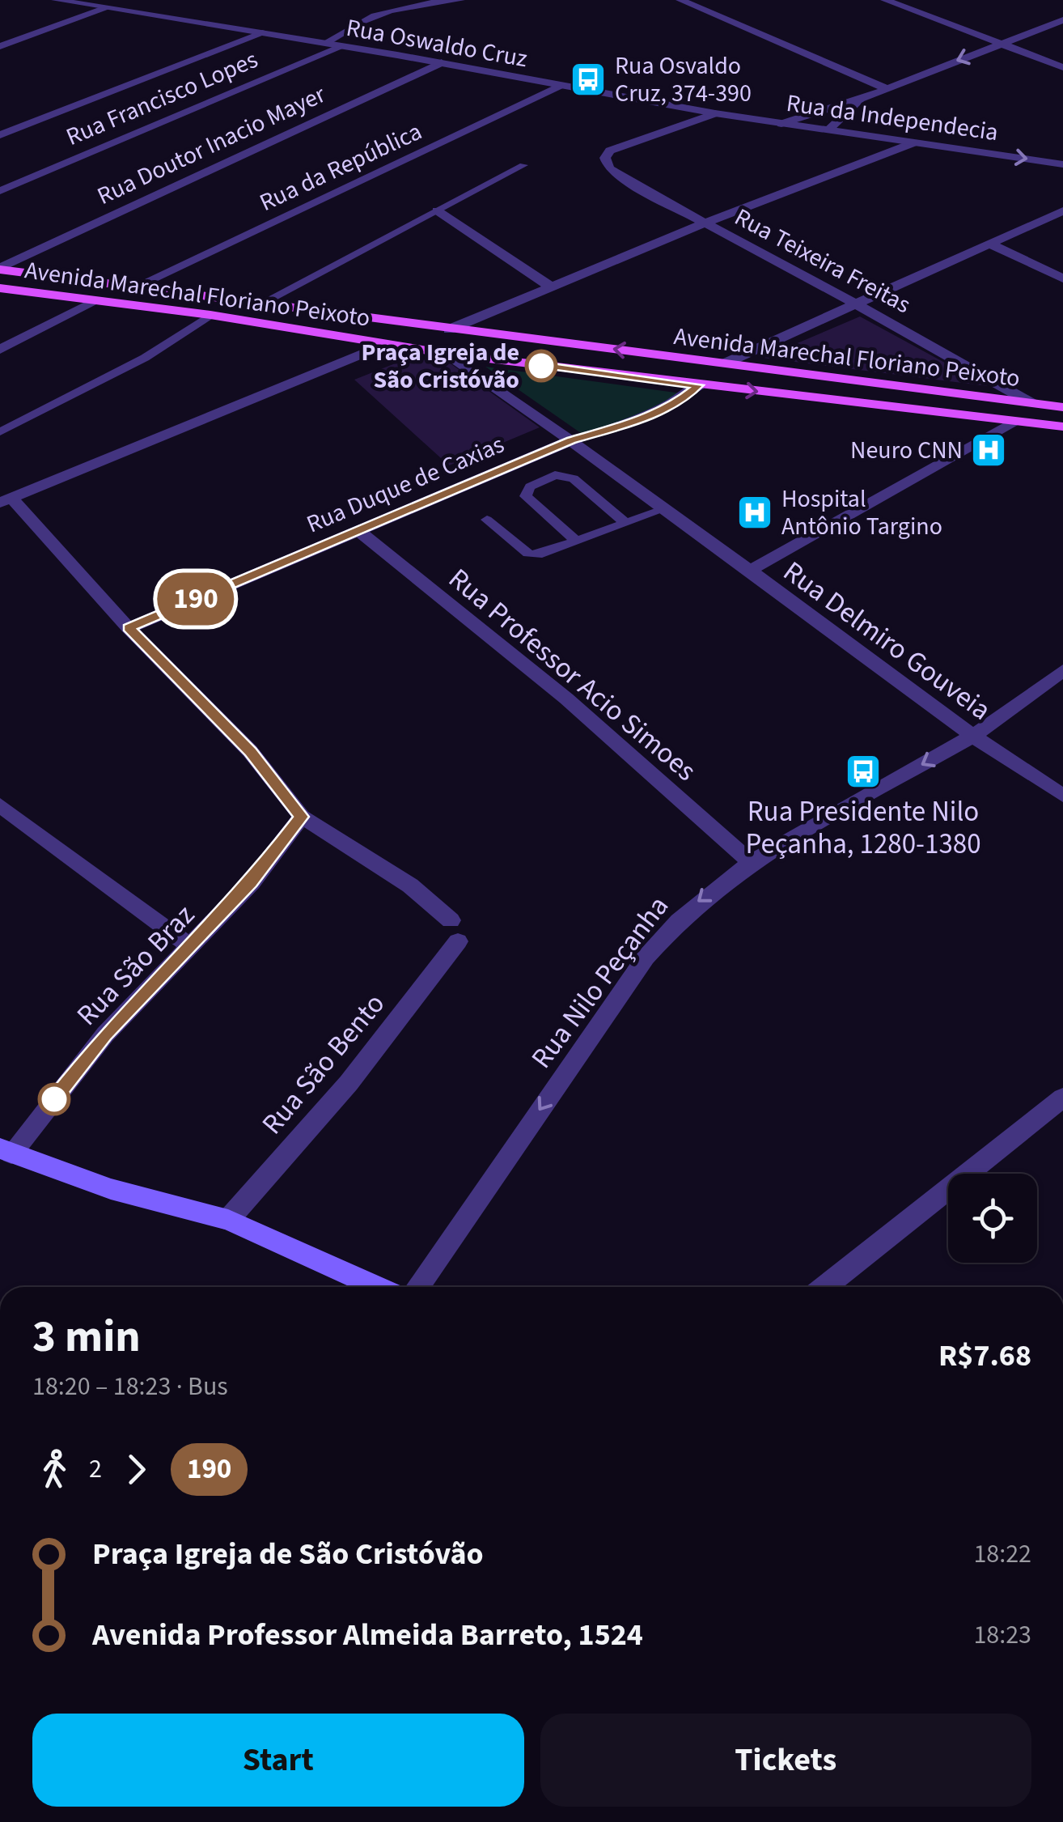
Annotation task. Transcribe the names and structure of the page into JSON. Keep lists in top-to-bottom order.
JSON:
{
  "streets": {
    "main road": ["Avenida Marechal Floriano Peixoto"],
    "street": [
      "Rua Oswaldo Cruz",
      "Rua Francisco Lopes",
      "Rua da Independecia",
      "Rua Doutor Inacio Mayer",
      "Rua da República",
      "Rua Teixeira Freitas",
      "Rua Duque de Caxias",
      "Rua Delmiro Gouveia",
      "Rua Professor Acio Simoes",
      "Rua São Braz",
      "Rua Nilo Peçanha",
      "Rua São Bento"
    ]
  },
  "crossings": [
    ["Rua Oswaldo Cruz", "Rua Francisco Lopes"],
    ["Rua Oswaldo Cruz", "Rua da Independecia"],
    ["Rua Oswaldo Cruz", "Rua Doutor Inacio Mayer"],
    ["Rua Oswaldo Cruz", "Rua da República"],
    ["Rua Oswaldo Cruz", "Rua Teixeira Freitas"],
    ["Rua da Independecia", "Rua Teixeira Freitas"],
    ["Rua Doutor Inacio Mayer", "Avenida Marechal Floriano Peixoto"],
    ["Rua da República", "Avenida Marechal Floriano Peixoto"],
    ["Rua Teixeira Freitas", "Avenida Marechal Floriano Peixoto"],
    ["Avenida Marechal Floriano Peixoto", "Rua Duque de Caxias"],
    ["Avenida Marechal Floriano Peixoto", "Rua Delmiro Gouveia"],
    ["Rua Duque de Caxias", "Rua Delmiro Gouveia"],
    ["Rua Duque de Caxias", "Rua Professor Acio Simoes"],
    ["Rua Delmiro Gouveia", "Rua Nilo Peçanha"],
    ["Rua Professor Acio Simoes", "Rua Nilo Peçanha"],
    ["Rua São Braz", "Rua São Bento"]
  ],
  "one_way": ["Rua Nilo Peçanha"],
  "places": {
    "bus stop": ["Rua Osvaldo Cruz, 374-390", "Rua Presidente Nilo Peçanha, 1280-1380"],
    "other": ["Praça Igreja de São Cristóvão"],
    "hospital": ["Neuro CNN", "Hospital Antônio Targino"]
  },
  "lines": ["bus line 190"],
  "page": {
    "on_map": "190",
    "heading": ["3 min", "18:20 – 18:23 · Bus", "R$7.68"],
    "legs": ["2", "190"],
    "list": [
      {
        "name": "Praça Igreja de São Cristóvão",
        "value": "18:22"
      },
      {
        "name": "Avenida Professor Almeida Barreto, 1524",
        "value": "18:23"
      }
    ],
    "buttons": ["Start", "Tickets"]
  }
}
